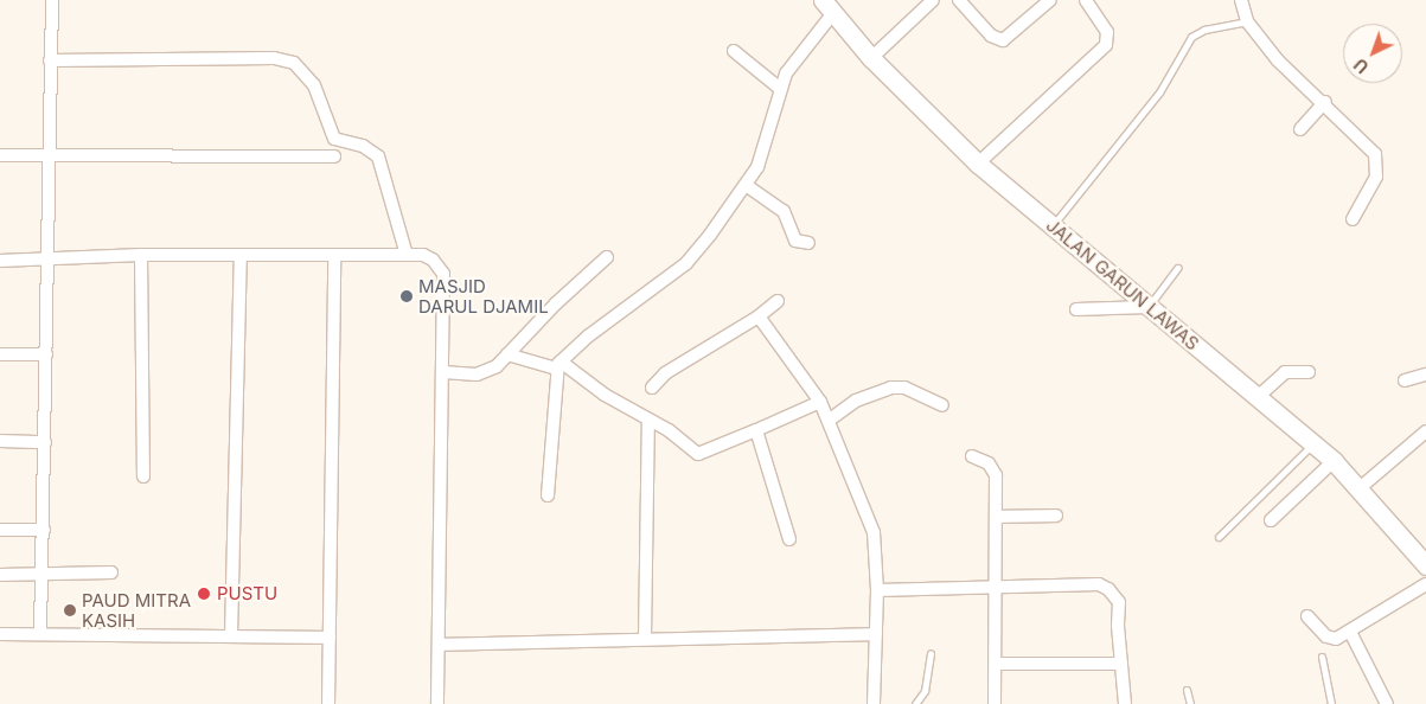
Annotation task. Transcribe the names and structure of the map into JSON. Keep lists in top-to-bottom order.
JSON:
{
  "streets": {
    "main road": ["JALAN GARUN LAWAS"]
  },
  "places": ["MASJID DARUL DJAMIL", "PUSTU", "PAUD MITRA KASIH"],
  "north": "bottom left"
}
